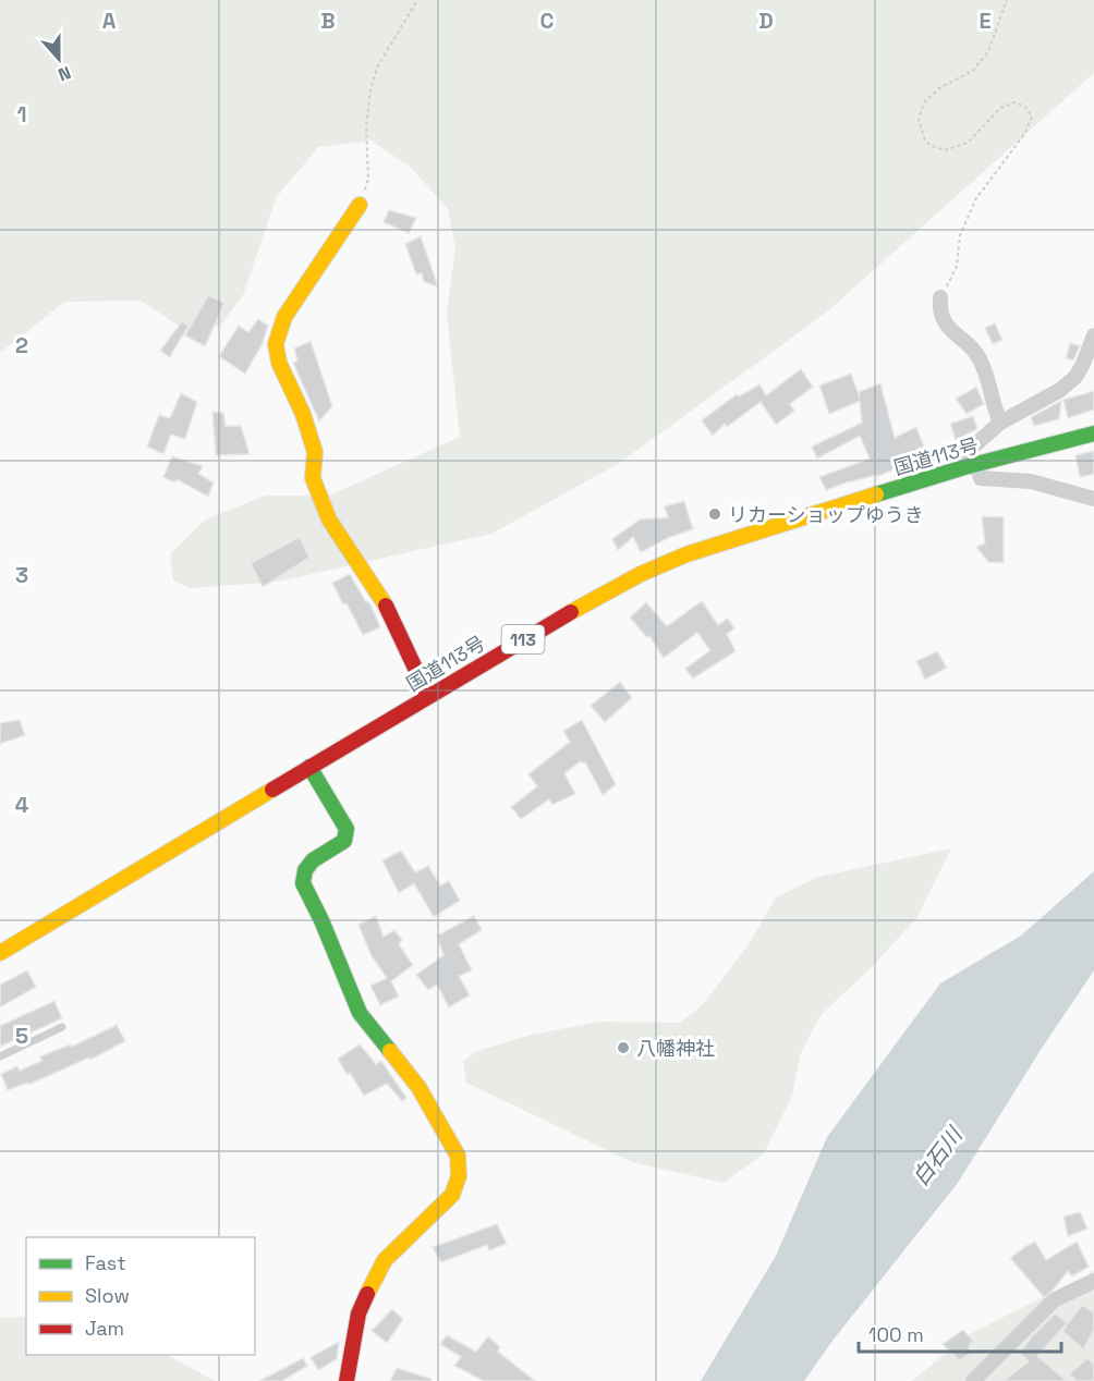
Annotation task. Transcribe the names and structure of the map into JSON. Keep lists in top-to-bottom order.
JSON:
{
  "streets": {
    "main road": ["国道113号", "113"]
  },
  "water": ["白石川"],
  "places": ["リカーショップゆうき", "八幡神社"],
  "legend": ["Fast", "Slow", "Jam"],
  "scale_bar": "100 m",
  "north": "bottom",
  "grid": {
    "columns": [
      "A",
      "B",
      "C",
      "D",
      "E"
    ],
    "rows": [
      "1",
      "2",
      "3",
      "4",
      "5"
    ]
  }
}
